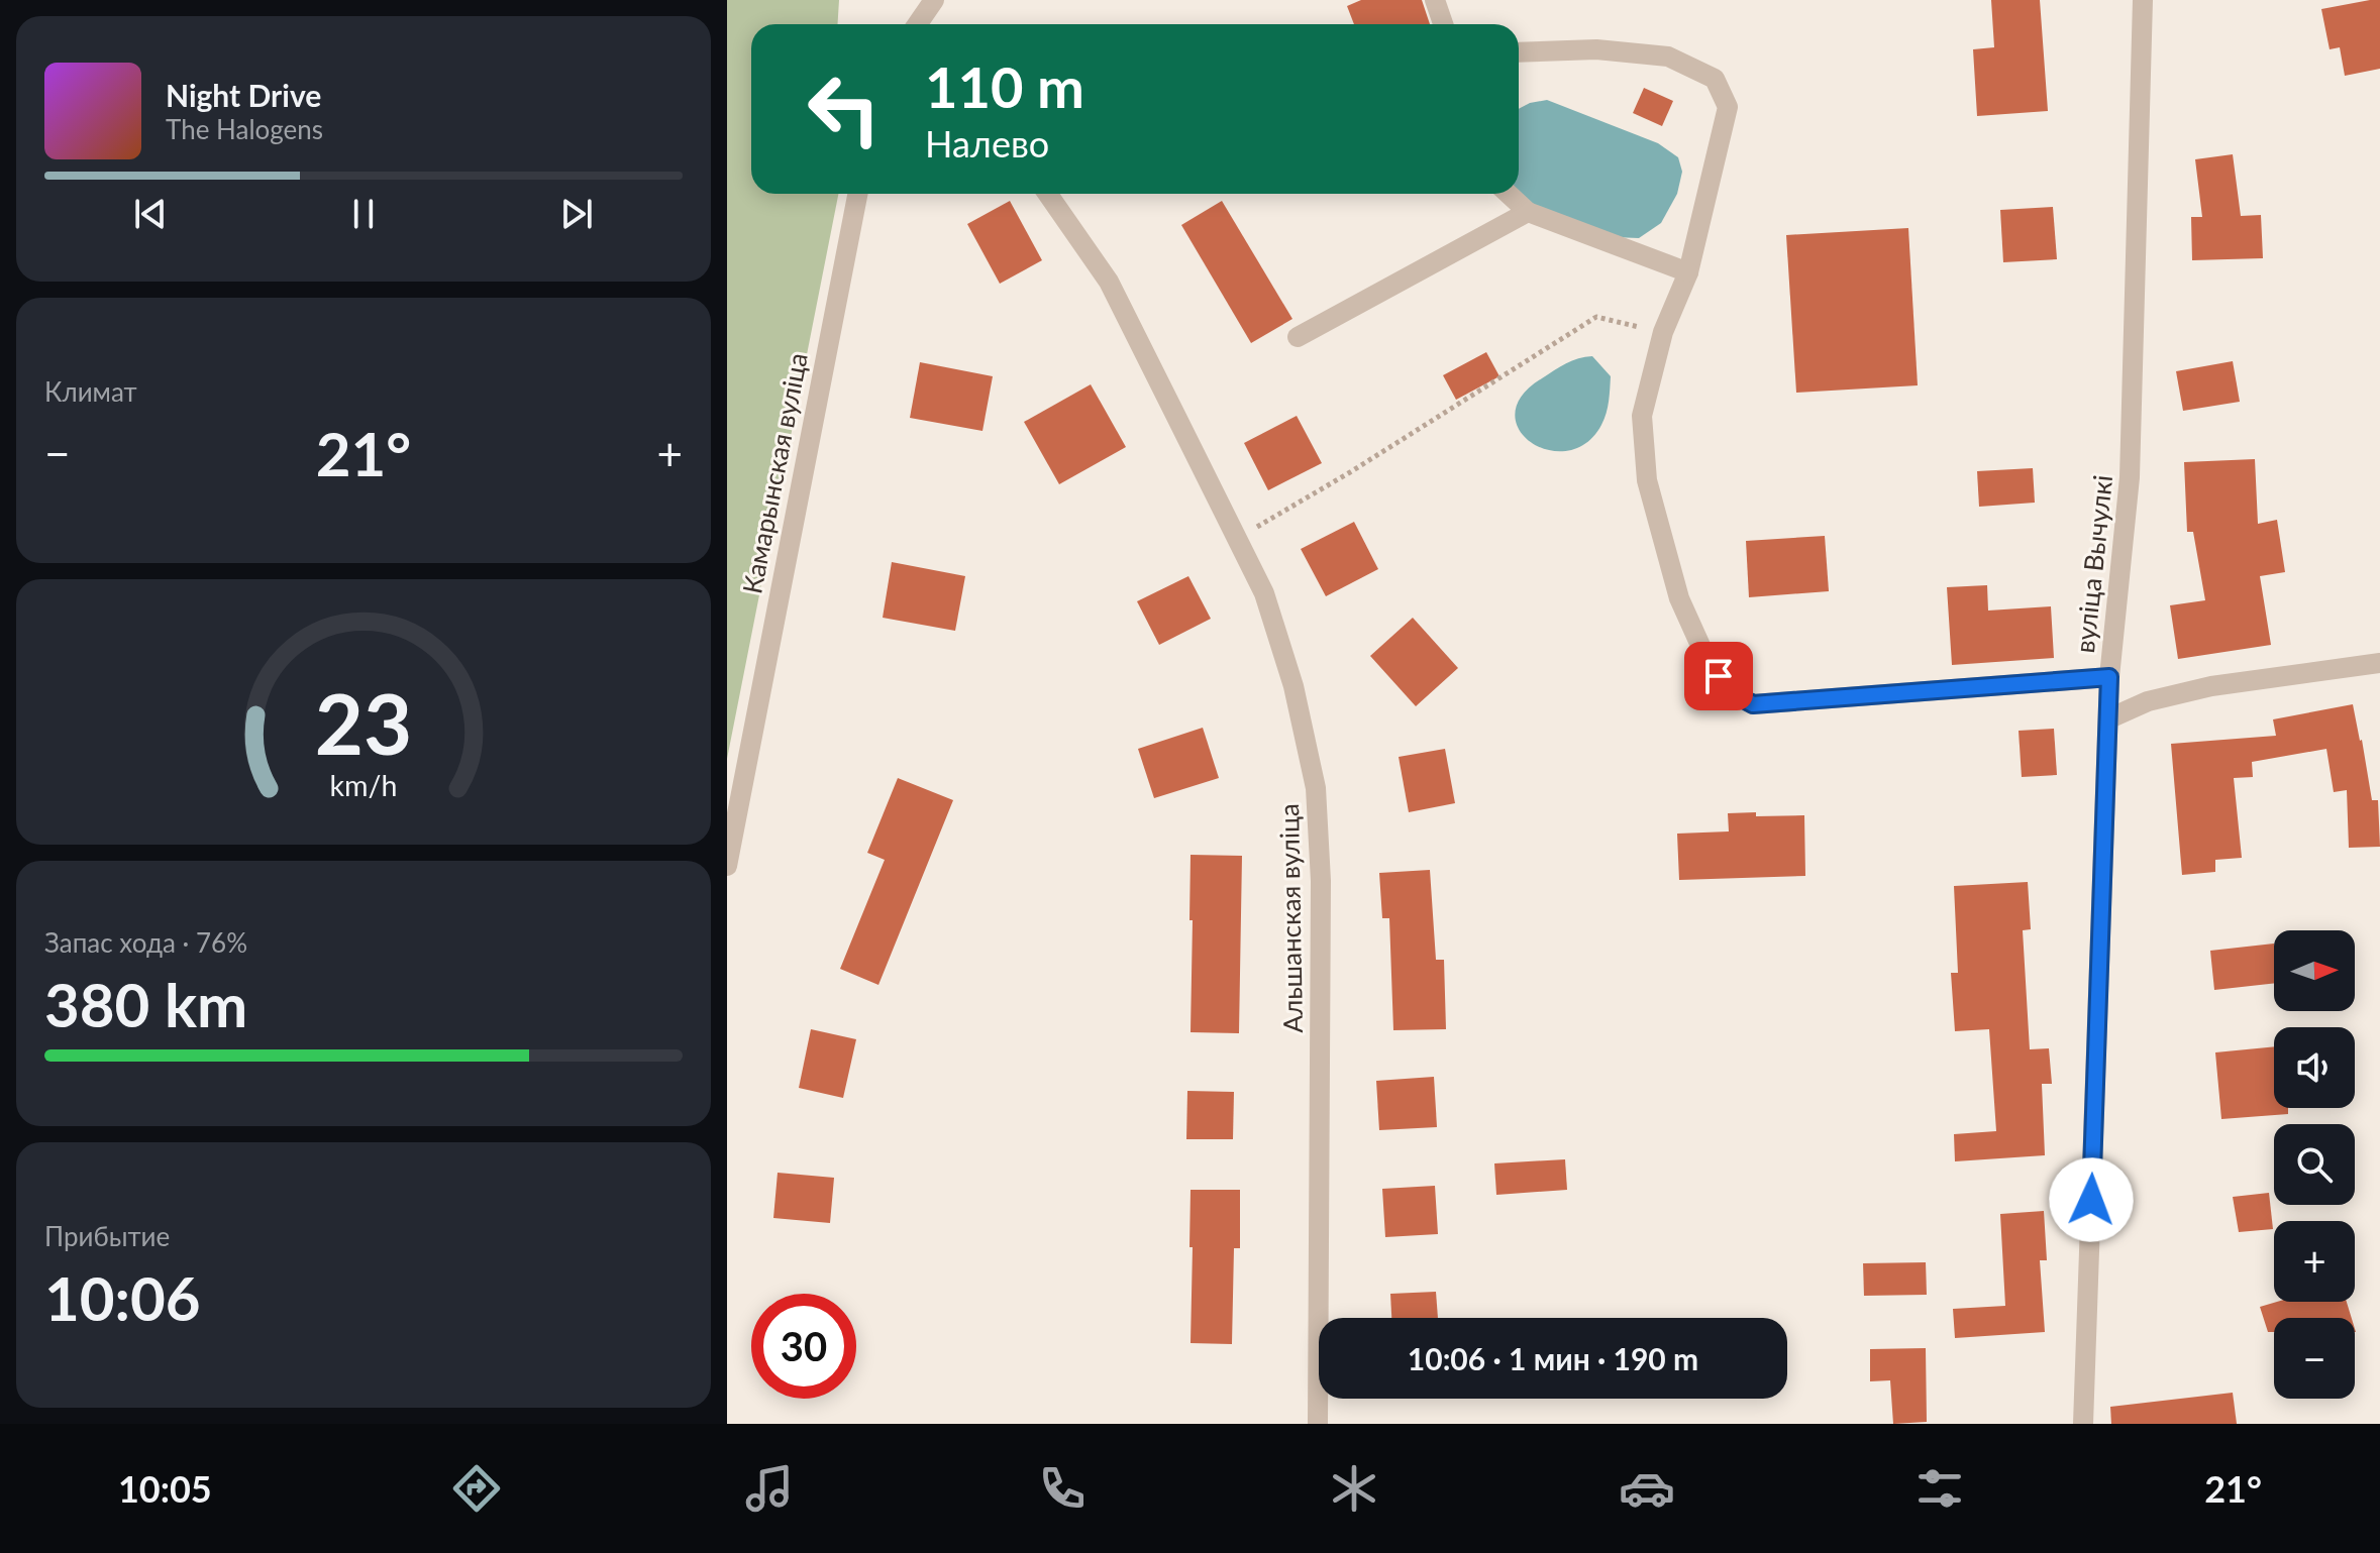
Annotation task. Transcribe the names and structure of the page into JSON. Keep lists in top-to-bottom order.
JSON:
{
  "streets": {
    "street": ["Камарынская вуліца", "вуліца Вычулкі", "Альшанская вуліца"]
  },
  "north": "right",
  "page": {
    "turn": ["110 m", "Налево"],
    "song": ["Night Drive", "The Halogens"],
    "tile": [
      "Климат",
      ["Запас хода · 76%", "380 km"],
      ["Прибытие", "10:06"]
    ],
    "heat": ["−", "21°", "+"],
    "map_buttons": ["+", "−"],
    "limit": "30",
    "trip": "10:06 · 1 мин · 190 m",
    "tabs": ["10:05", "21°"],
    "gauge": ["23", "km/h"]
  }
}
